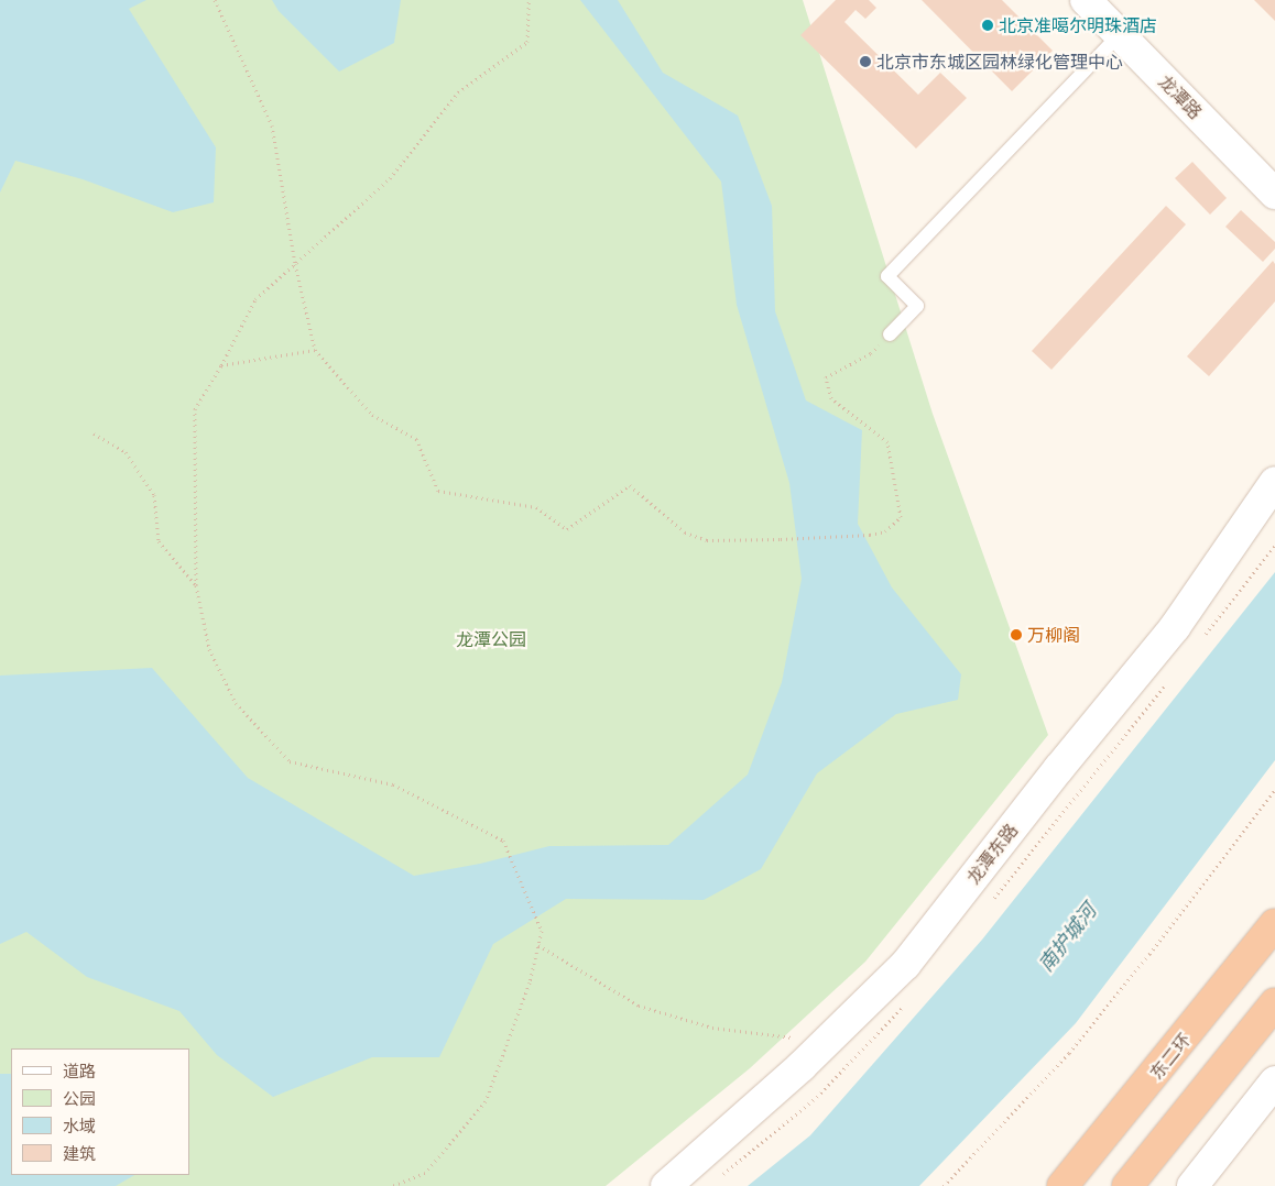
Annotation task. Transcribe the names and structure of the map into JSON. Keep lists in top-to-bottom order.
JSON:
{
  "streets": {
    "highway": ["东二环"],
    "street": ["龙潭路", "龙潭东路"]
  },
  "water": ["南护城河"],
  "parks": ["龙潭公园"],
  "places": ["北京准噶尔明珠酒店", "北京市东城区园林绿化管理中心", "万柳阁"],
  "legend": [
    "道路",
    "公园",
    "水域",
    "建筑"
  ]
}
